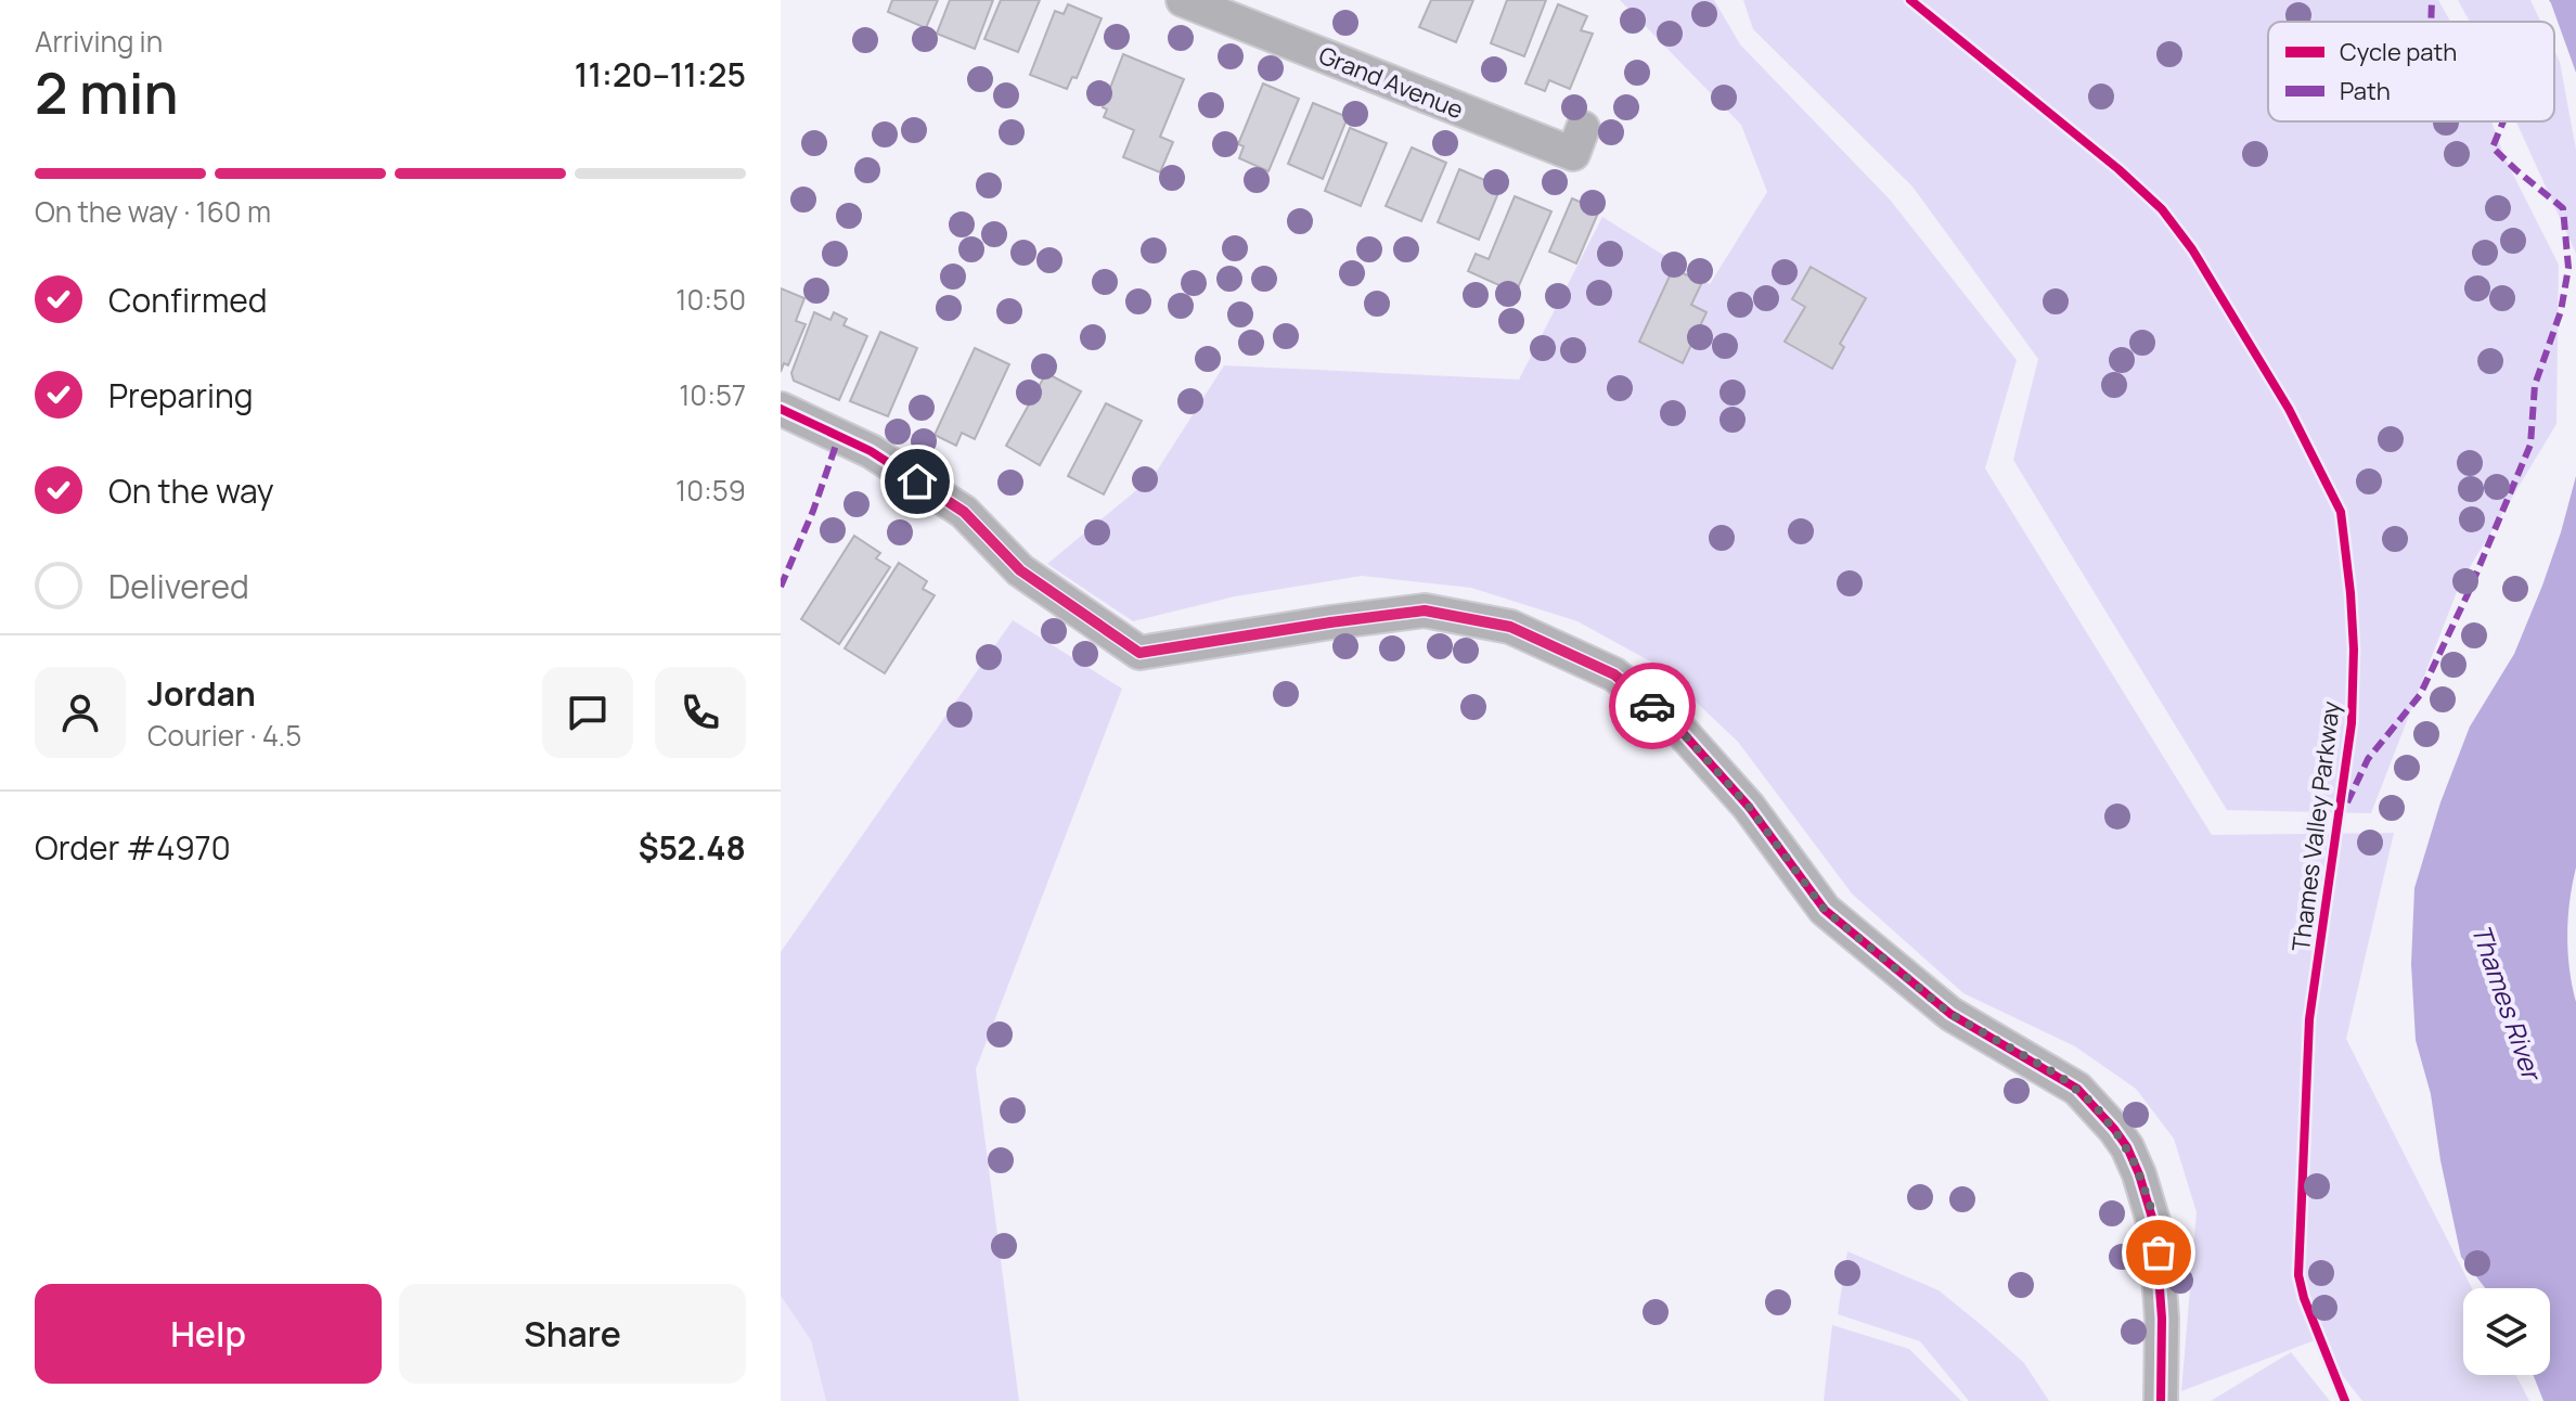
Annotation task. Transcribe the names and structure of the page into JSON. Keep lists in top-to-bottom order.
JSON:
{
  "streets": {
    "street": ["Grand Avenue"],
    "cycle path": ["Thames Valley Parkway"]
  },
  "water": ["Thames River"],
  "legend": ["Cycle path", "Path"],
  "page": {
    "heading": ["2 min", "Arriving in", "11:20–11:25"],
    "panel": [
      "Jordan",
      "Courier · 4.5",
      "Order #4970",
      "$52.48"
    ],
    "bar": "On the way · 160 m",
    "list": [
      ["Confirmed", "10:50"],
      ["Preparing", "10:57"],
      ["On the way", "10:59"],
      "Delivered"
    ],
    "buttons": ["Help", "Share"]
  }
}
